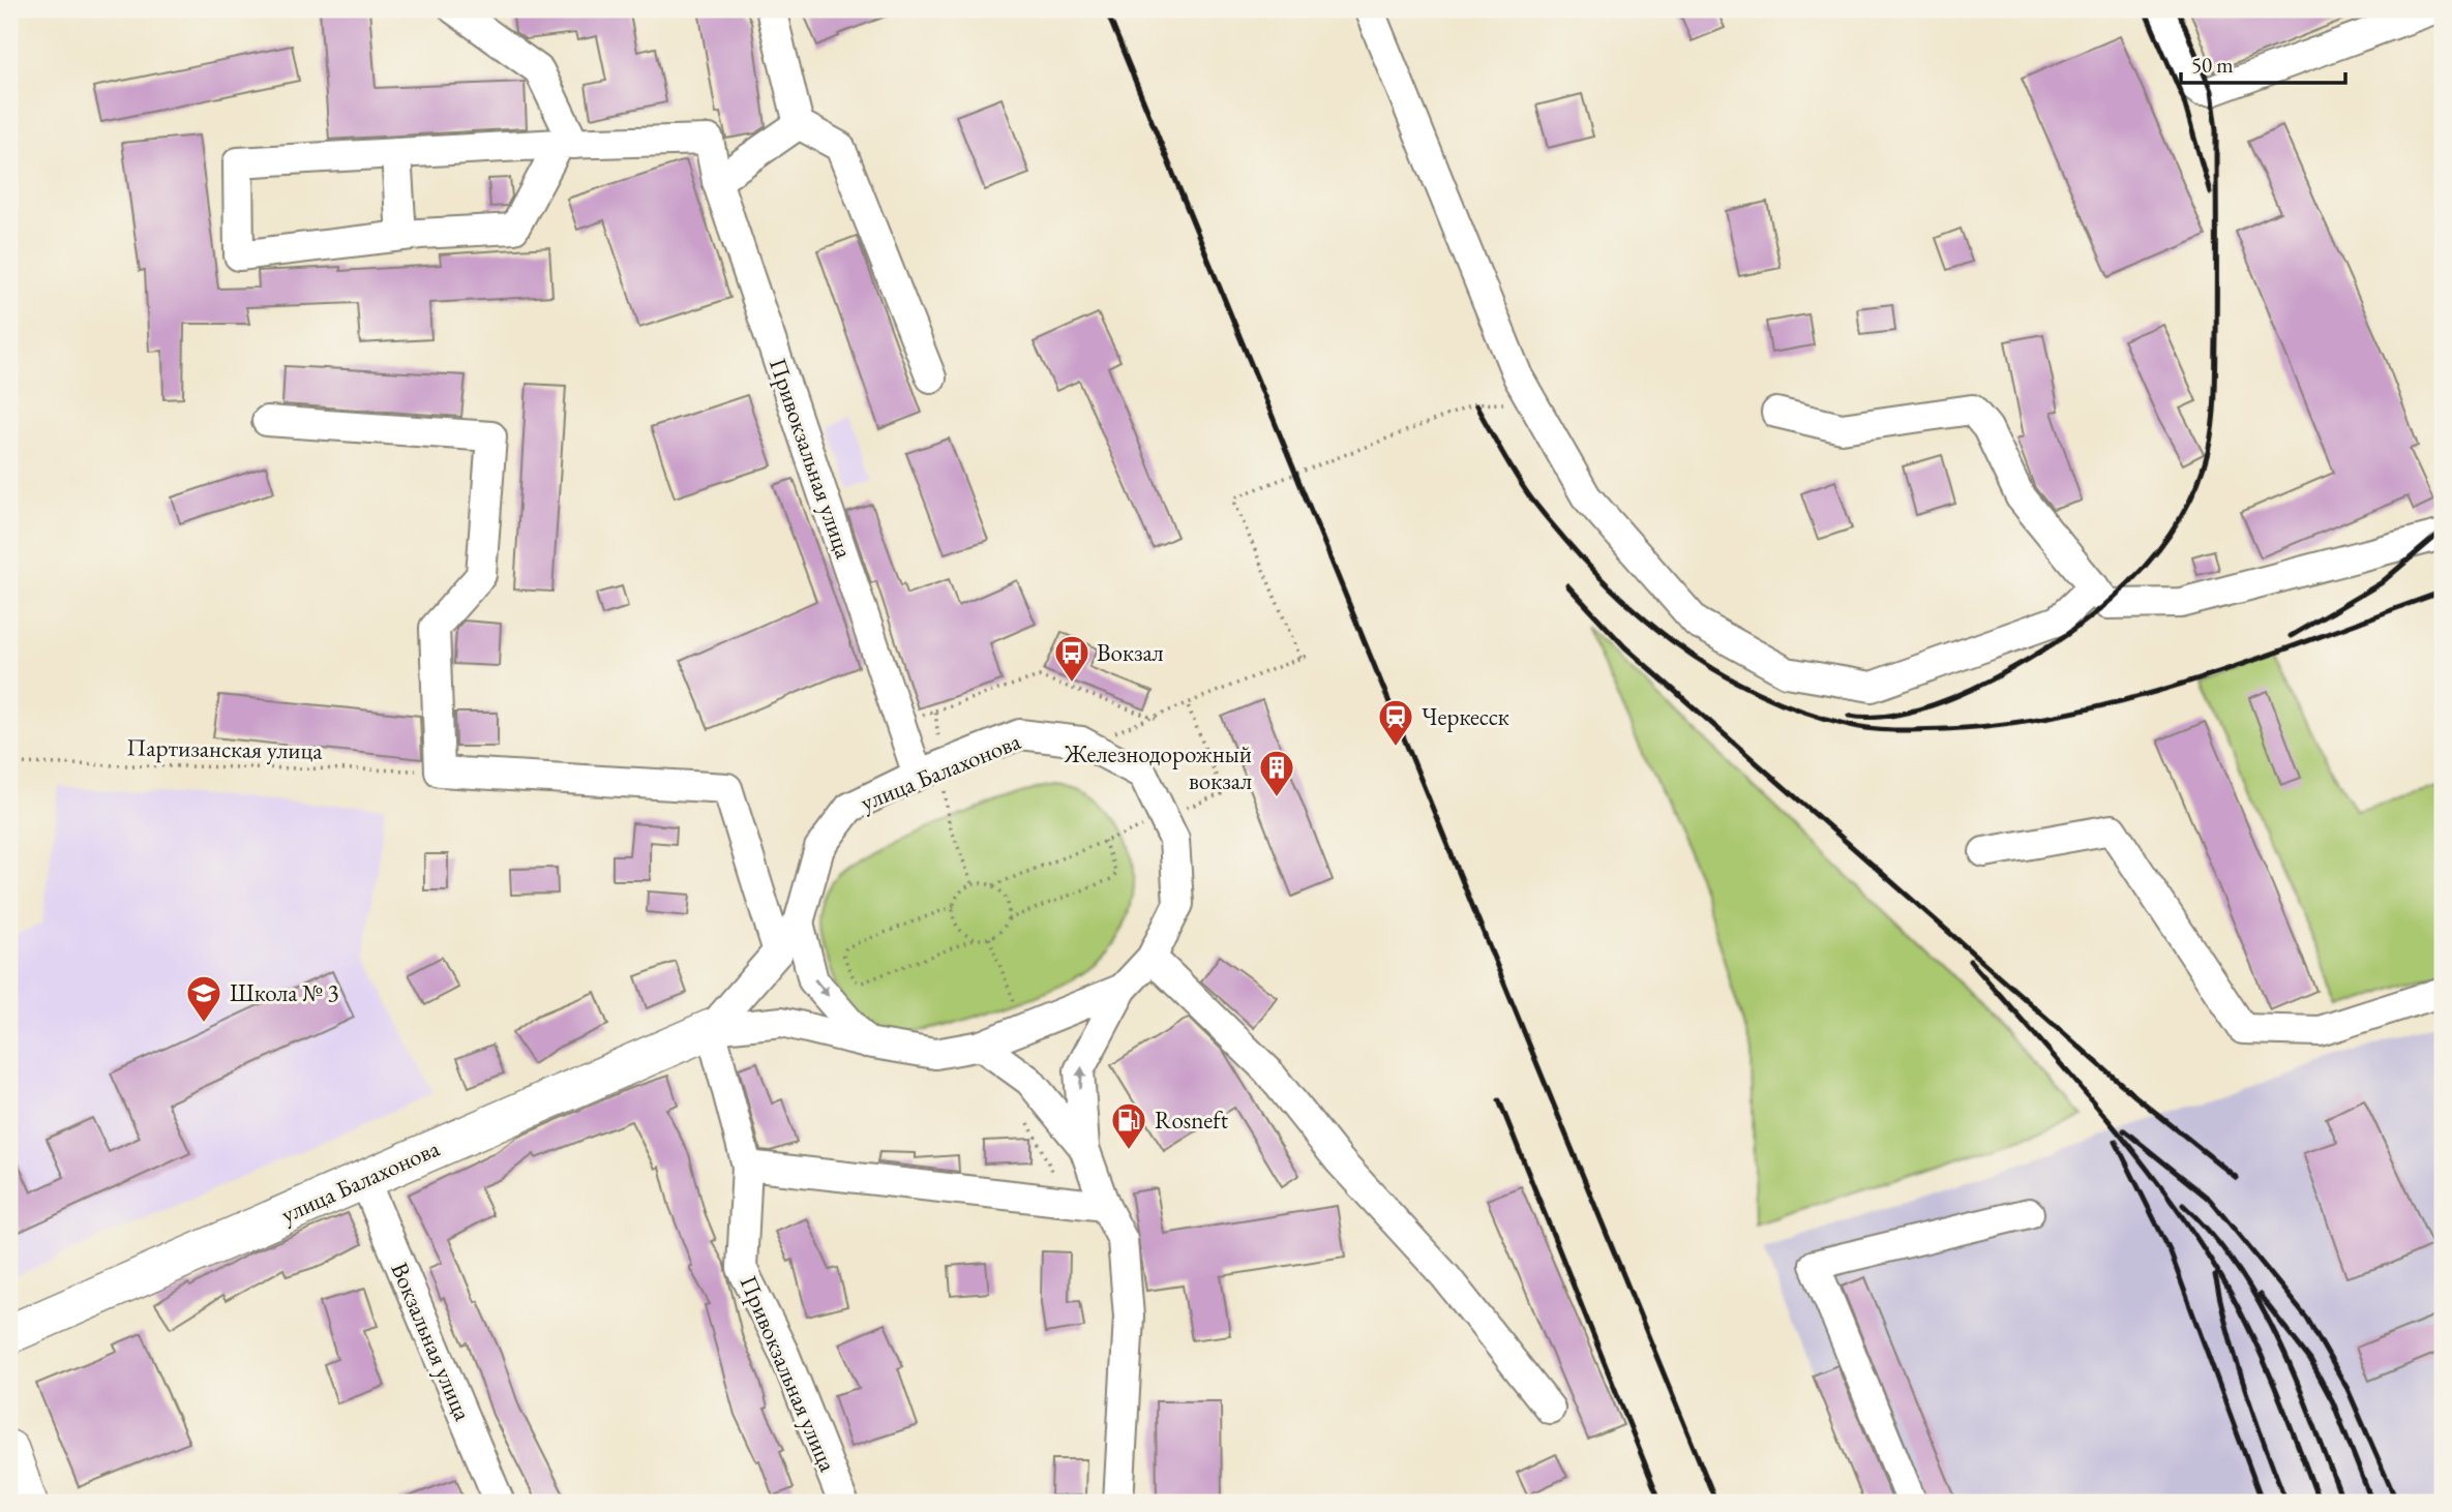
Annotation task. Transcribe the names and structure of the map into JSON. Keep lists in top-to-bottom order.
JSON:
{
  "streets": {
    "main road": ["улица Балахонова"],
    "street": ["Привокзальная улица", "Вокзальная улица"],
    "path": ["Партизанская улица"]
  },
  "crossings": [
    ["Привокзальная улица", "улица Балахонова"],
    ["улица Балахонова", "Вокзальная улица"]
  ],
  "places": {
    "bus stop": ["Вокзал"],
    "station": ["Черкесск"],
    "building": ["Железнодорожный вокзал"],
    "school or university": ["Школа № 3"],
    "fuel station": ["Rosneft"]
  },
  "scale_bar": "50 m"
}
